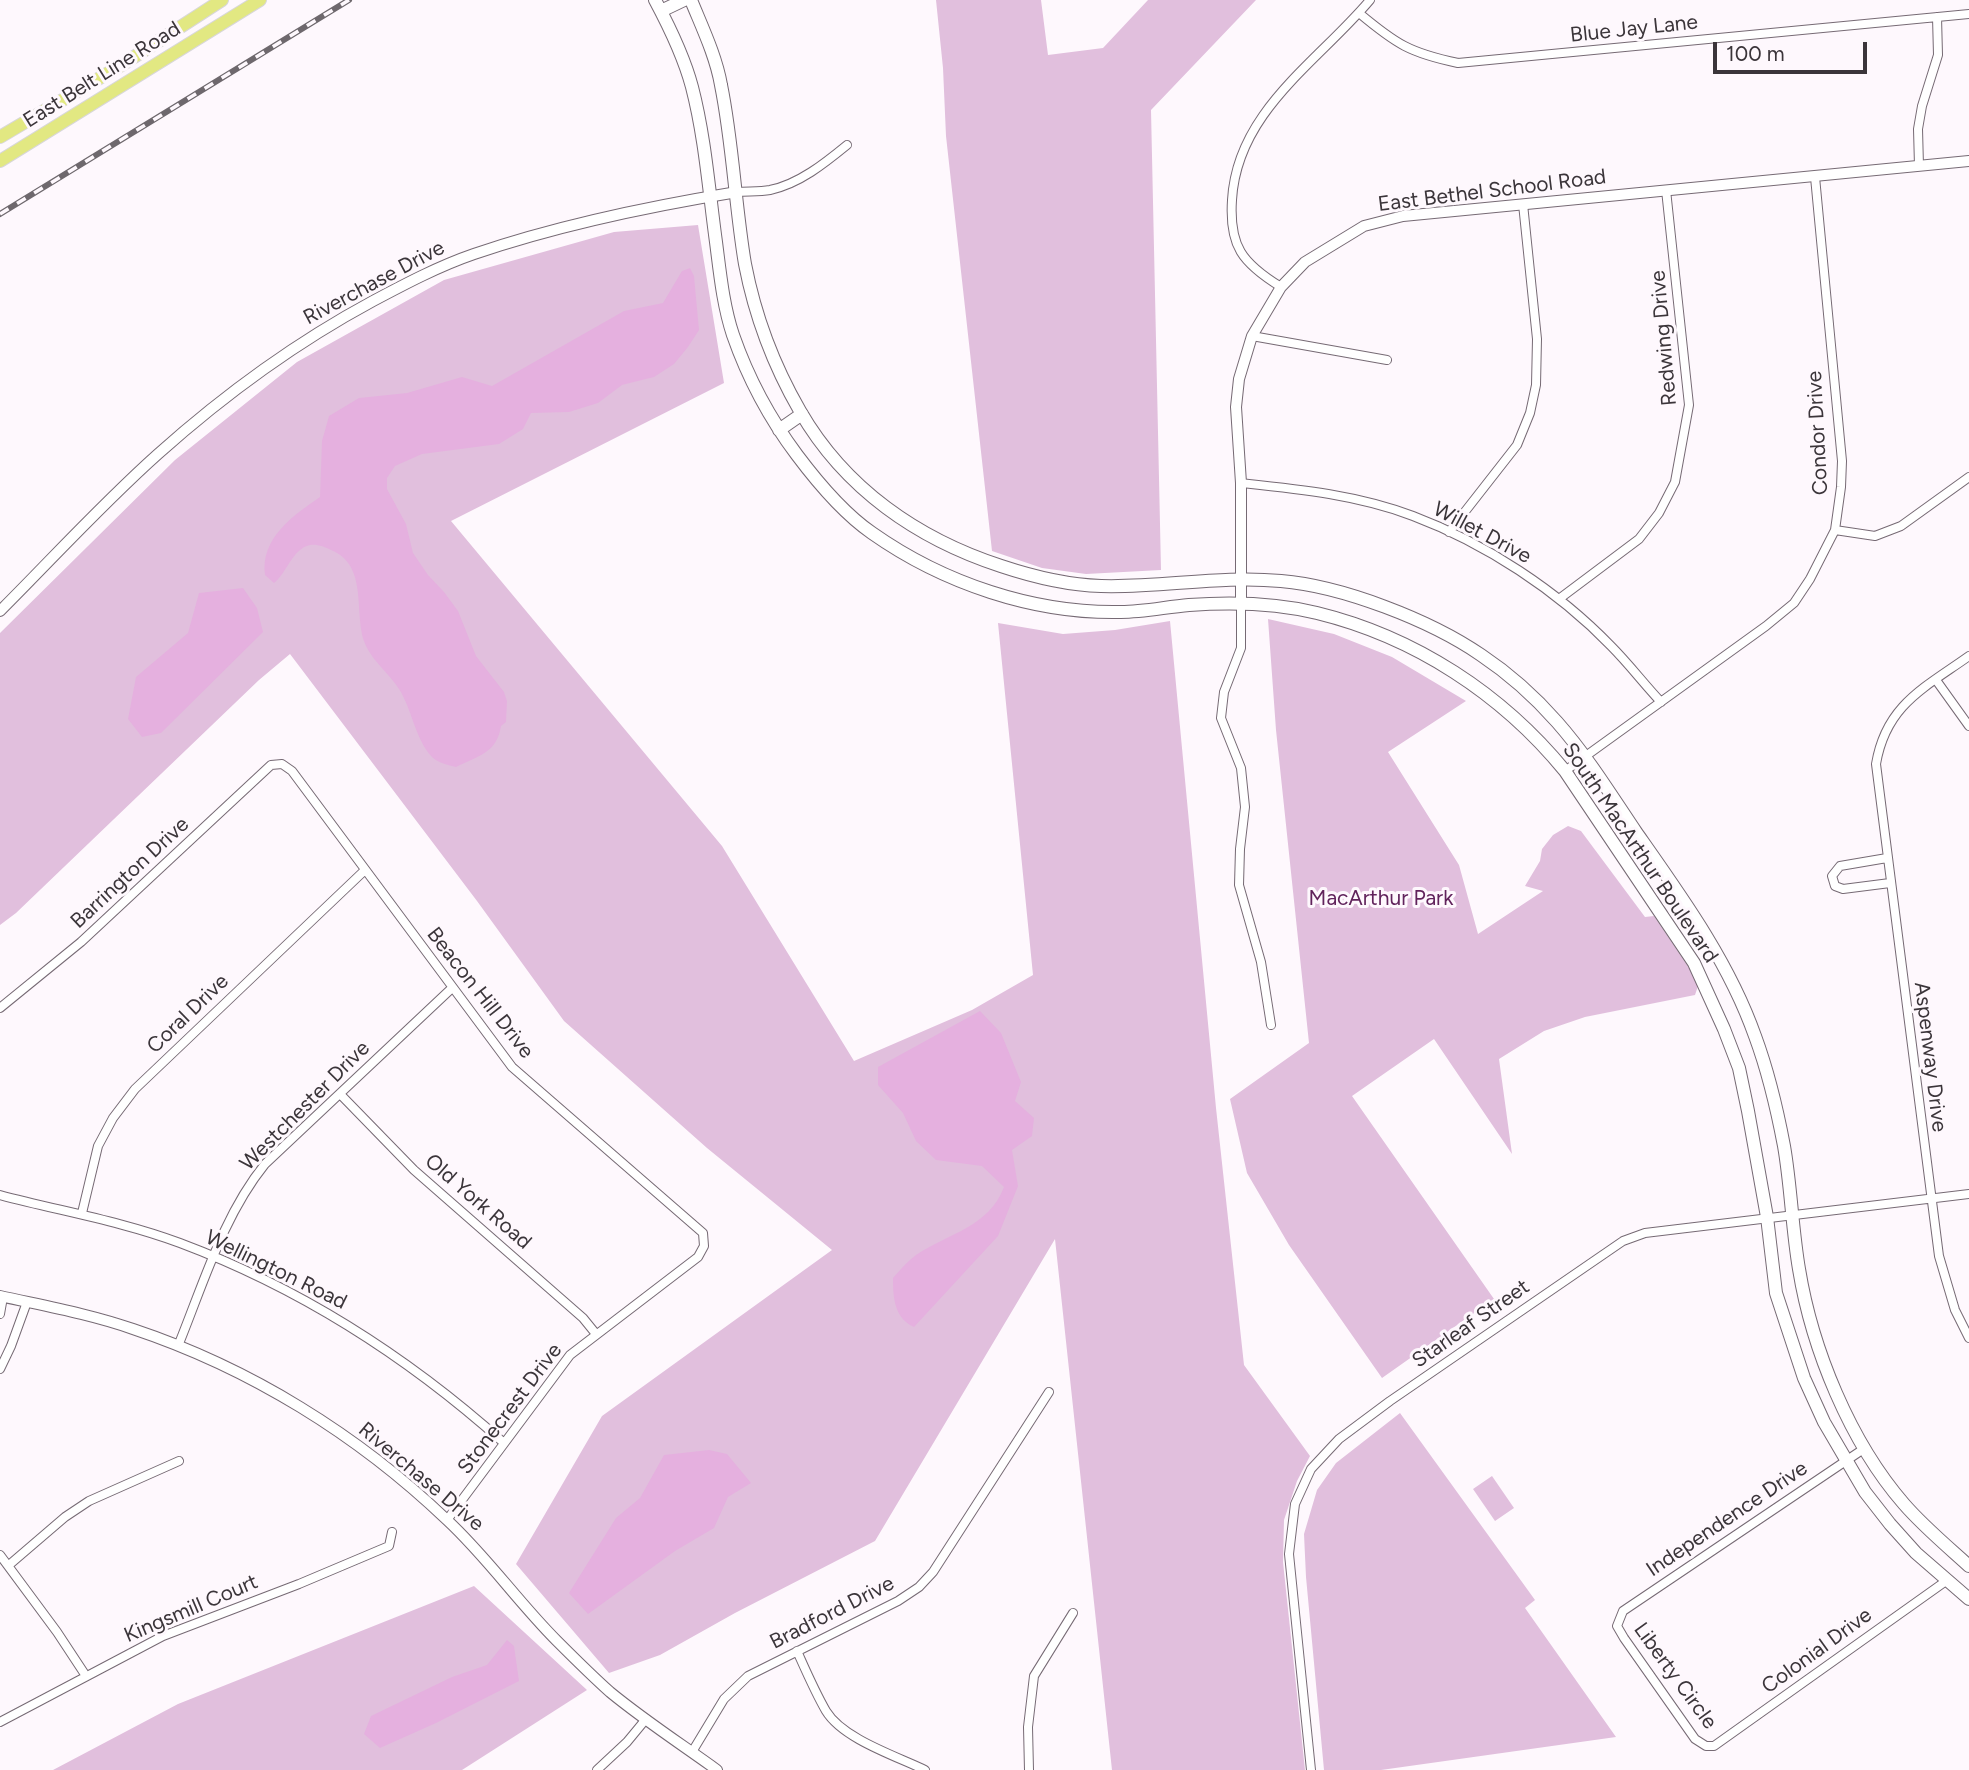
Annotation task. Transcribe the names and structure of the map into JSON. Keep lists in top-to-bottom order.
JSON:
{
  "streets": {
    "main road": ["East Belt Line Road", "South MacArthur Boulevard"],
    "street": [
      "Blue Jay Lane",
      "East Bethel School Road",
      "Riverchase Drive",
      "Redwing Drive",
      "Condor Drive",
      "Willet Drive",
      "Barrington Drive",
      "Beacon Hill Drive",
      "Coral Drive",
      "Aspenway Drive",
      "Westchester Drive",
      "Old York Road",
      "Wellington Road",
      "Starleaf Street",
      "Stonecrest Drive",
      "Independence Drive",
      "Kingsmill Court",
      "Bradford Drive",
      "Colonial Drive",
      "Liberty Circle"
    ]
  },
  "crossings": [
    ["East Bethel School Road", "Redwing Drive"],
    ["East Bethel School Road", "Condor Drive"],
    ["East Bethel School Road", "Willet Drive"],
    ["East Bethel School Road", "South MacArthur Boulevard"],
    ["Riverchase Drive", "South MacArthur Boulevard"],
    ["Riverchase Drive", "Westchester Drive"],
    ["Riverchase Drive", "Stonecrest Drive"],
    ["Riverchase Drive", "Bradford Drive"],
    ["Redwing Drive", "Willet Drive"],
    ["Condor Drive", "Willet Drive"],
    ["Condor Drive", "South MacArthur Boulevard"],
    ["South MacArthur Boulevard", "Starleaf Street"],
    ["South MacArthur Boulevard", "Independence Drive"],
    ["South MacArthur Boulevard", "Colonial Drive"],
    ["Barrington Drive", "Beacon Hill Drive"],
    ["Beacon Hill Drive", "Coral Drive"],
    ["Beacon Hill Drive", "Westchester Drive"],
    ["Beacon Hill Drive", "Stonecrest Drive"],
    ["Coral Drive", "Wellington Road"],
    ["Aspenway Drive", "Starleaf Street"],
    ["Westchester Drive", "Old York Road"],
    ["Westchester Drive", "Wellington Road"],
    ["Old York Road", "Stonecrest Drive"],
    ["Wellington Road", "Stonecrest Drive"],
    ["Independence Drive", "Liberty Circle"],
    ["Colonial Drive", "Liberty Circle"]
  ],
  "parks": ["MacArthur Park"],
  "scale_bar": "100 m"
}
